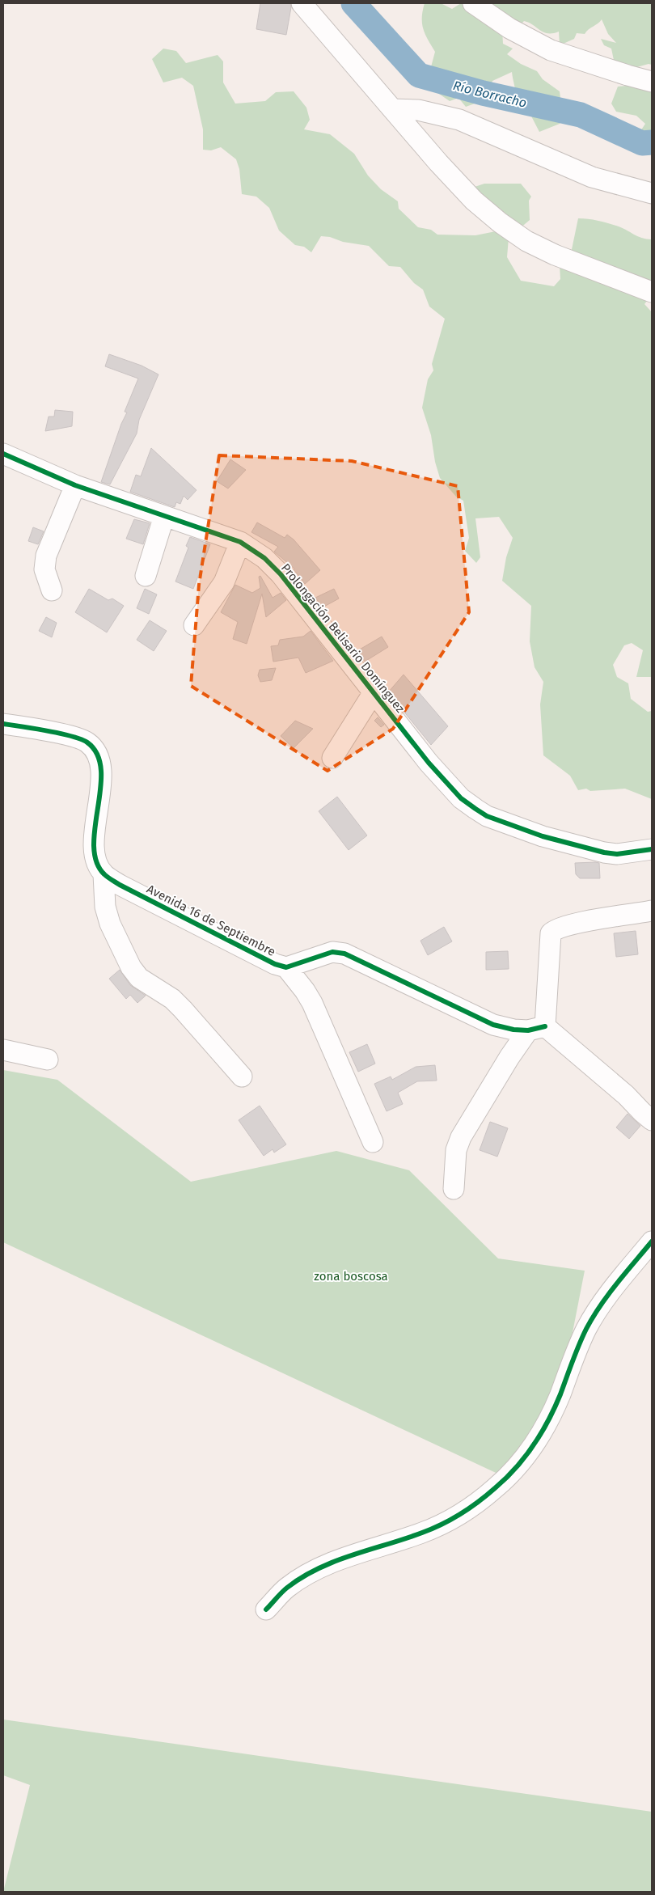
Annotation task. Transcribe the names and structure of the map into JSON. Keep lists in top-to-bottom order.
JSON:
{
  "streets": {
    "street": ["Prolongación Belisario Domínguez", "Avenida 16 de Septiembre"]
  },
  "water": ["Río Borracho"],
  "parks": ["zona boscosa"]
}
